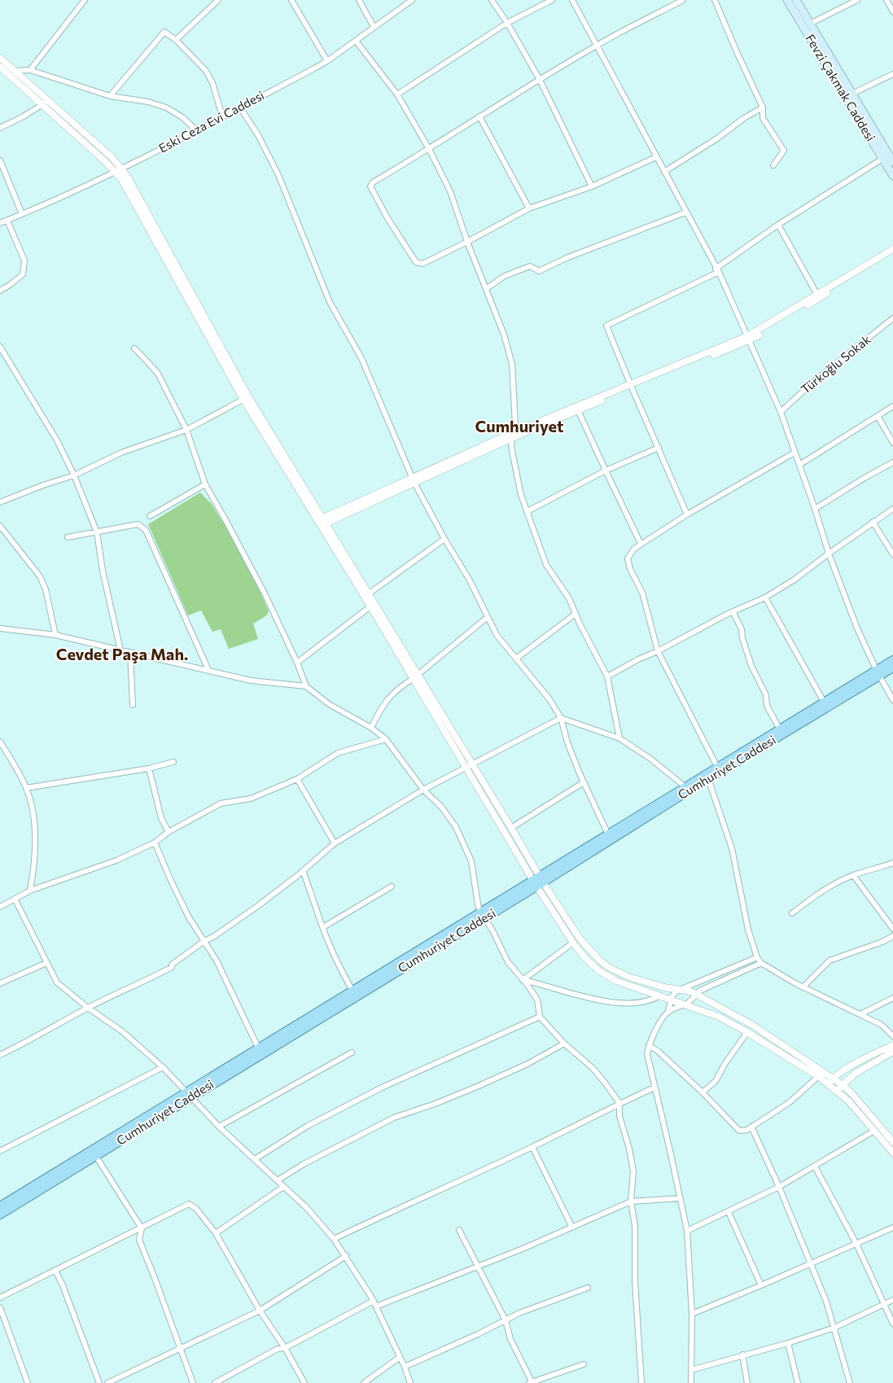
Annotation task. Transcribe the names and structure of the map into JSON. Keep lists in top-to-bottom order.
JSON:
{
  "streets": {
    "main road": ["Fevzi Çakmak Caddesi", "Cumhuriyet Caddesi"],
    "street": ["Eski Ceza Evi Caddesi", "Türkoğlu Sokak"]
  },
  "districts": ["Cumhuriyet", "Cevdet Paşa Mah."]
}
